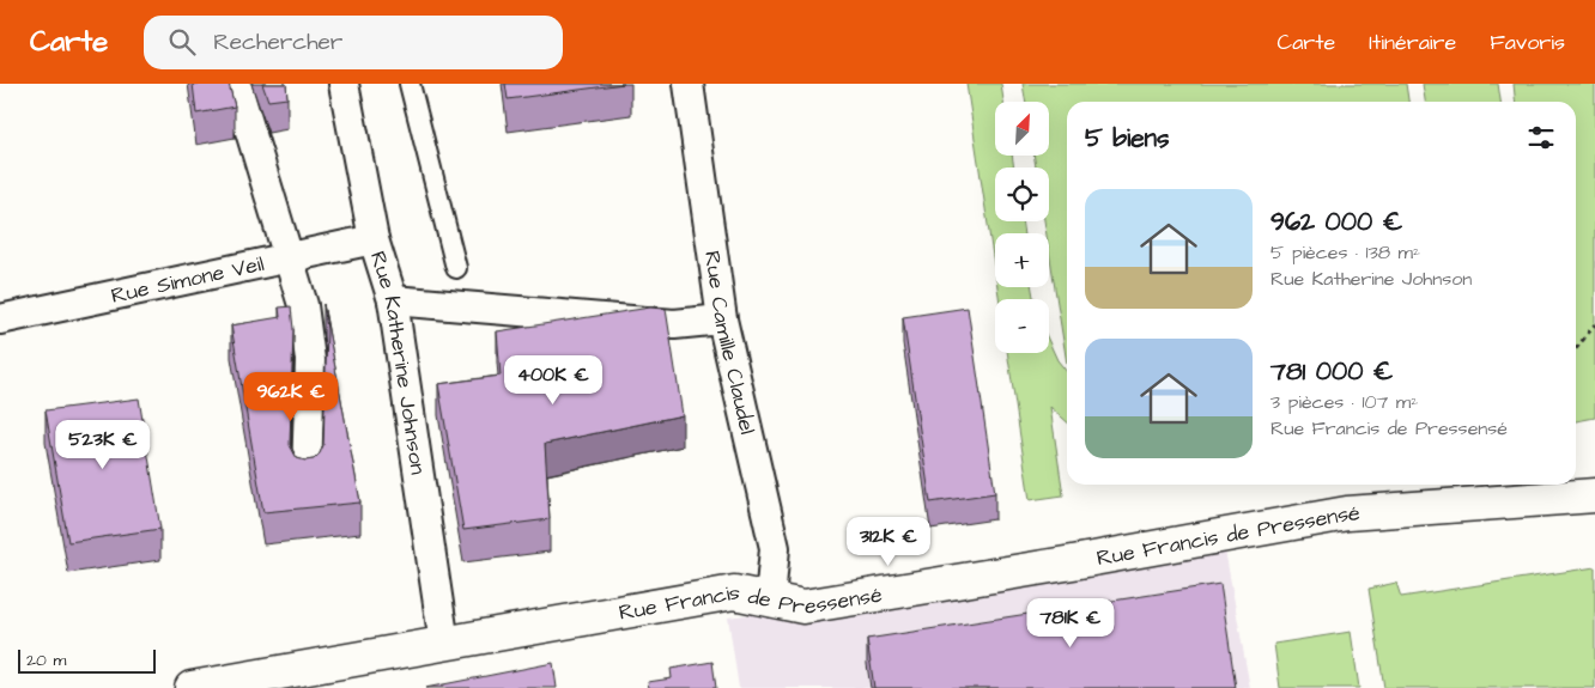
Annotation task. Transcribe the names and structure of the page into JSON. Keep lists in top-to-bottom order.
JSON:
{
  "streets": {
    "street": [
      "Rue Simone Veil",
      "Rue Camille Claudel",
      "Rue Katherine Johnson",
      "Rue Francis de Pressensé"
    ]
  },
  "crossings": [
    ["Rue Simone Veil", "Rue Katherine Johnson"],
    ["Rue Camille Claudel", "Rue Francis de Pressensé"],
    ["Rue Katherine Johnson", "Rue Francis de Pressensé"]
  ],
  "scale_bar": "20 m",
  "north": "top right",
  "page": {
    "header": "Carte",
    "search": "Rechercher",
    "nav": ["Carte", "Itinéraire", "Favoris"],
    "map_buttons": ["+", "−"],
    "heading": "5 biens",
    "list": [
      {
        "name": "962 000 €",
        "note": "5 pièces · 138 m² · Rue Katherine Johnson"
      },
      {
        "name": "781 000 €",
        "note": "3 pièces · 107 m² · Rue Francis de Pressensé"
      }
    ],
    "price": [
      "400K €",
      "962K €",
      "523K €",
      "312K €",
      "781K €"
    ],
    "scale": "20 m"
  }
}
